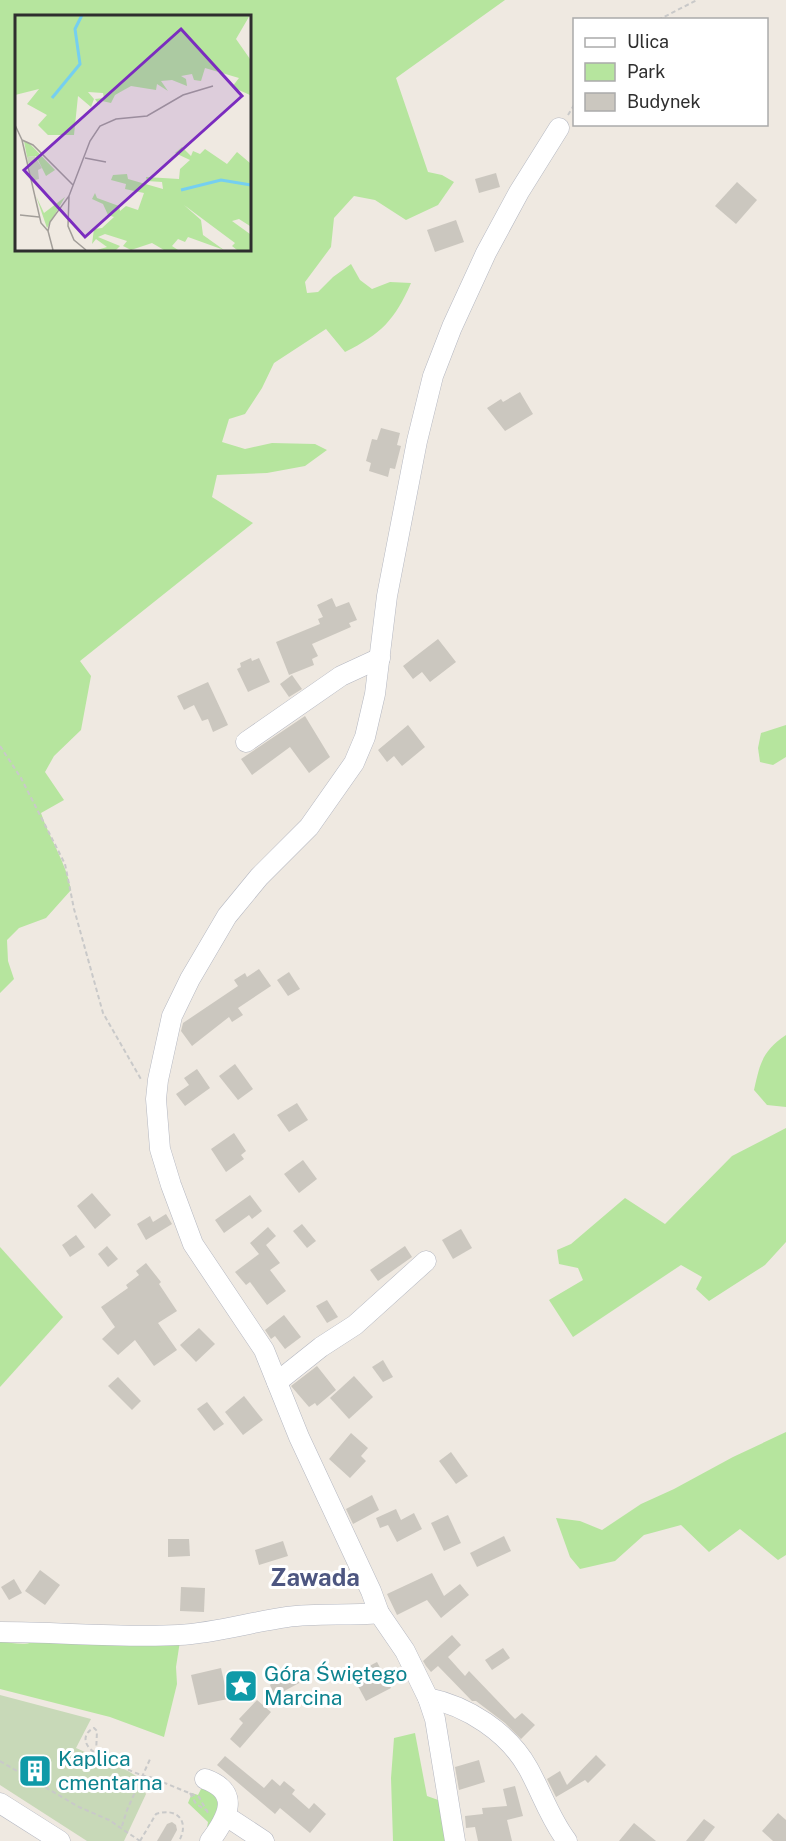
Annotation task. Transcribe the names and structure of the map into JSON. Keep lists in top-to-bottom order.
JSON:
{
  "districts": ["Zawada"],
  "places": {
    "place": ["Góra Świętego Marcina"],
    "building": ["Kaplica cmentarna"]
  },
  "legend": ["Ulica", "Park", "Budynek"]
}
